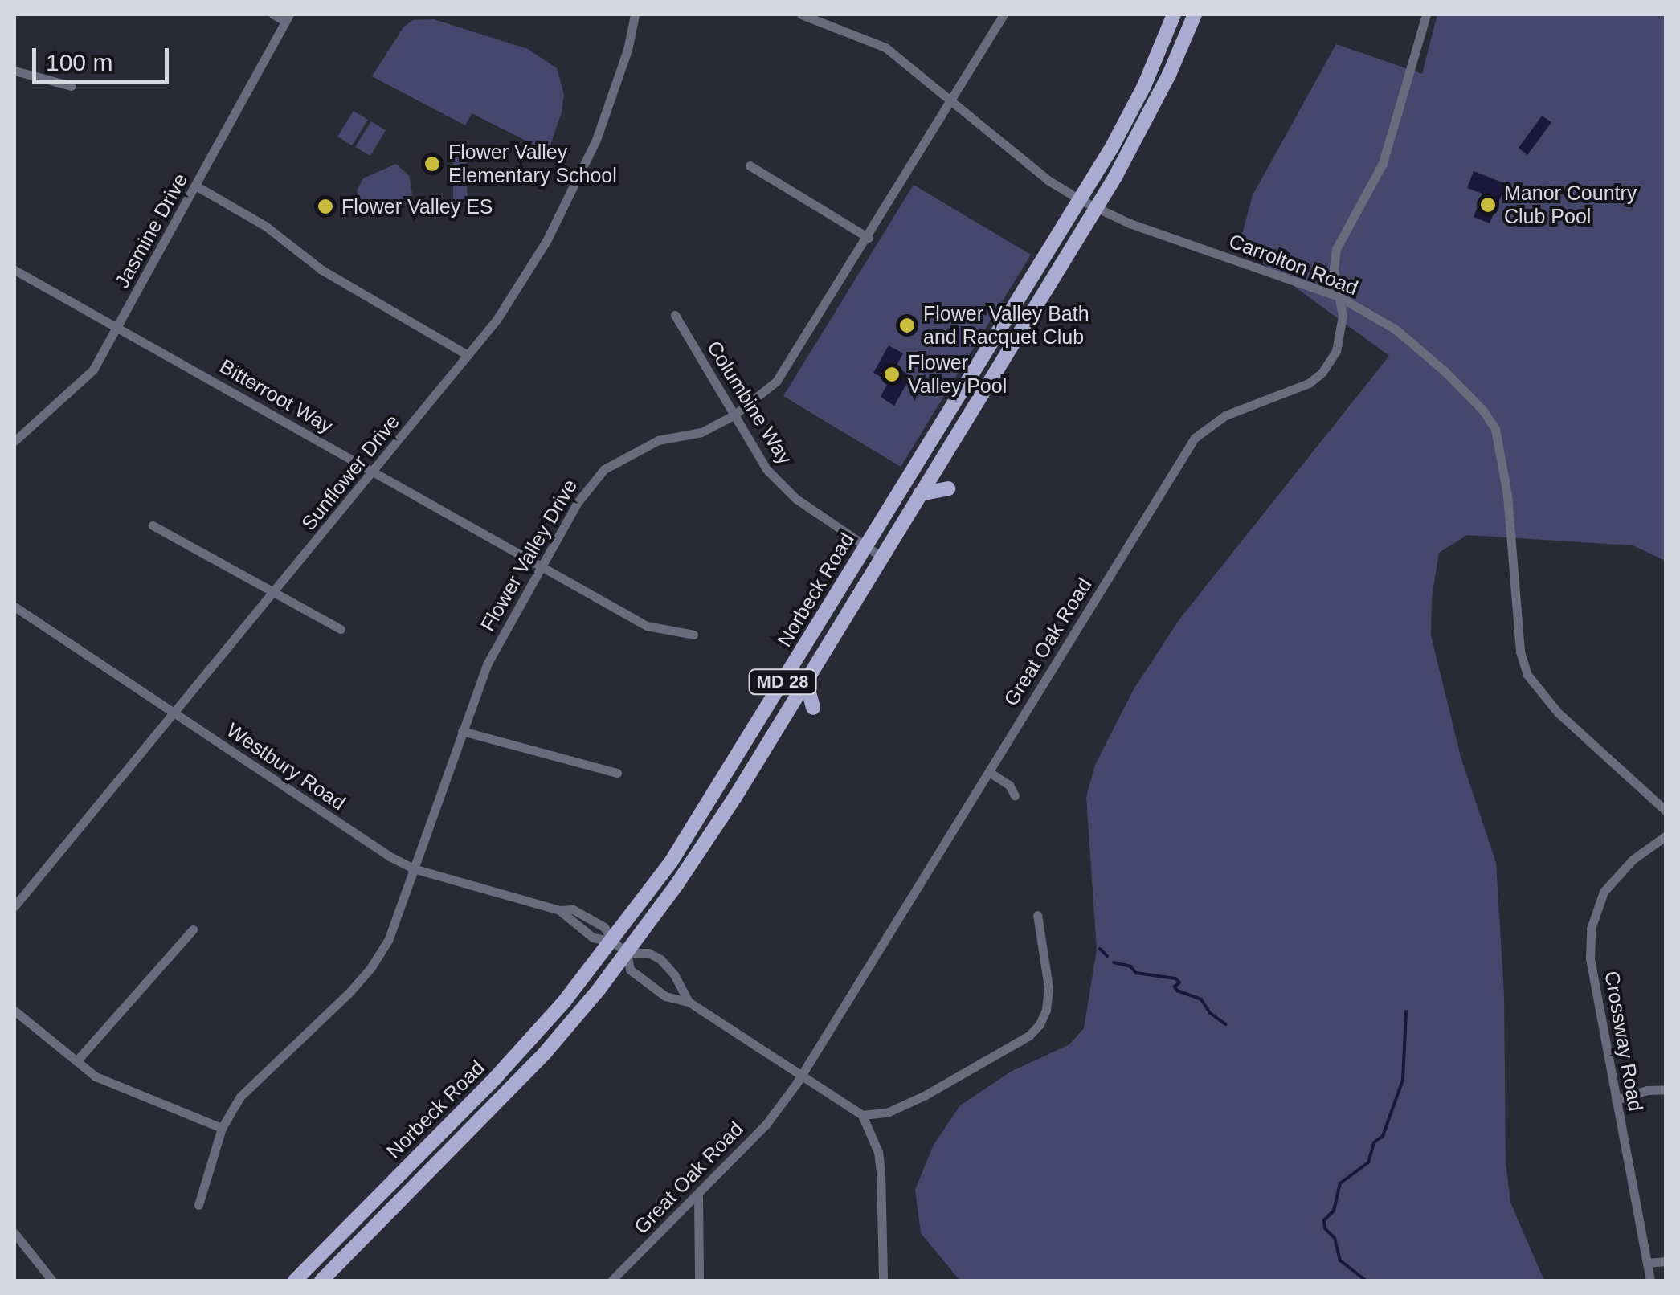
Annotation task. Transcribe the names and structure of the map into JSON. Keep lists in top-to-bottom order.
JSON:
{
  "streets": {
    "main road": ["Norbeck Road", "MD 28"],
    "street": [
      "Jasmine Drive",
      "Carrolton Road",
      "Bitterroot Way",
      "Columbine Way",
      "Sunflower Drive",
      "Flower Valley Drive",
      "Great Oak Road",
      "Westbury Road",
      "Crossway Road"
    ]
  },
  "crossings": [
    ["Jasmine Drive", "Bitterroot Way"],
    ["Carrolton Road", "Flower Valley Drive"],
    ["Carrolton Road", "Norbeck Road"],
    ["Carrolton Road", "Great Oak Road"],
    ["Bitterroot Way", "Sunflower Drive"],
    ["Bitterroot Way", "Flower Valley Drive"],
    ["Columbine Way", "Flower Valley Drive"],
    ["Columbine Way", "Norbeck Road"],
    ["Sunflower Drive", "Westbury Road"],
    ["Flower Valley Drive", "Westbury Road"],
    ["Norbeck Road", "Westbury Road"],
    ["Great Oak Road", "Westbury Road"]
  ],
  "places": [
    "Flower Valley Elementary School",
    "Manor Country Club Pool",
    "Flower Valley ES",
    "Flower Valley Bath and Racquet Club",
    "Flower Valley Pool"
  ],
  "scale_bar": "100 m"
}
